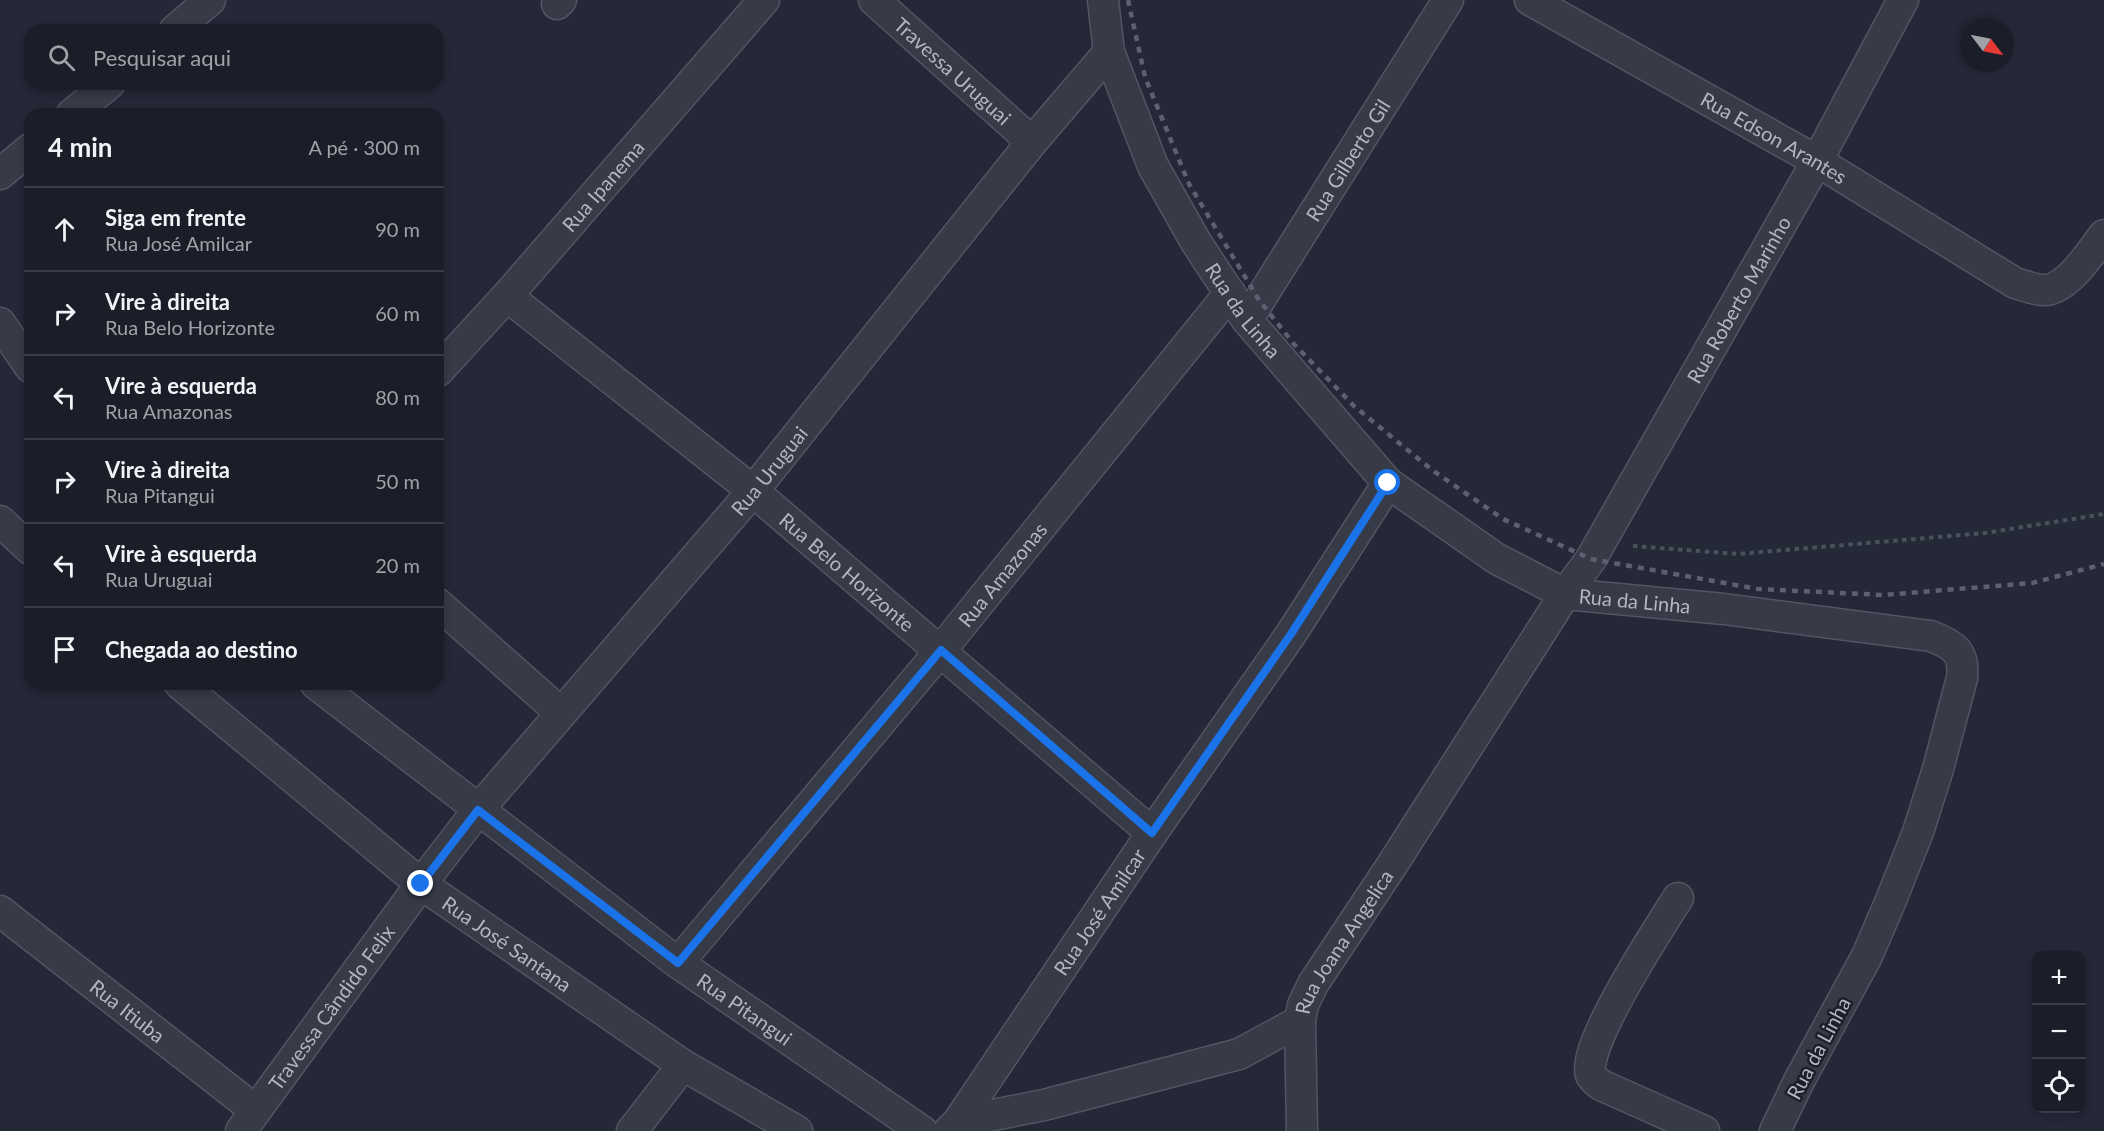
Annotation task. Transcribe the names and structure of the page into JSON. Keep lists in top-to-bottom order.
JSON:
{
  "streets": {
    "street": [
      "Travessa Uruguai",
      "Rua Edson Arantes",
      "Rua Gilberto Gil",
      "Rua Ipanema",
      "Rua Roberto Marinho",
      "Rua da Linha",
      "Rua Uruguai",
      "Rua Belo Horizonte",
      "Rua Amazonas",
      "Rua José Amilcar",
      "Rua Joana Angelica",
      "Rua José Santana",
      "Travessa Cândido Felix",
      "Rua Pitangui",
      "Rua Itiuba"
    ]
  },
  "crossings": [
    ["Travessa Uruguai", "Rua Uruguai"],
    ["Rua Edson Arantes", "Rua Roberto Marinho"],
    ["Rua Gilberto Gil", "Rua da Linha"],
    ["Rua Ipanema", "Rua Belo Horizonte"],
    ["Rua Roberto Marinho", "Rua da Linha"],
    ["Rua Roberto Marinho", "Rua Joana Angelica"],
    ["Rua da Linha", "Rua Uruguai"],
    ["Rua da Linha", "Rua Amazonas"],
    ["Rua da Linha", "Rua José Amilcar"],
    ["Rua da Linha", "Rua Joana Angelica"],
    ["Rua Uruguai", "Rua Belo Horizonte"],
    ["Rua Uruguai", "Rua José Santana"],
    ["Rua Uruguai", "Travessa Cândido Felix"],
    ["Rua Uruguai", "Rua Pitangui"],
    ["Rua Belo Horizonte", "Rua Amazonas"],
    ["Rua Belo Horizonte", "Rua José Amilcar"],
    ["Rua Amazonas", "Rua Pitangui"],
    ["Rua José Amilcar", "Rua Joana Angelica"],
    ["Rua José Santana", "Travessa Cândido Felix"],
    ["Travessa Cândido Felix", "Rua Itiuba"]
  ],
  "north": "bottom right",
  "page": {
    "search": "Pesquisar aqui",
    "heading": ["4 min", "A pé · 300 m"],
    "list": [
      ["Siga em frente", "Rua José Amilcar", "90 m"],
      ["Vire à direita", "Rua Belo Horizonte", "60 m"],
      ["Vire à esquerda", "Rua Amazonas", "80 m"],
      ["Vire à direita", "Rua Pitangui", "50 m"],
      ["Vire à esquerda", "Rua Uruguai", "20 m"],
      "Chegada ao destino"
    ],
    "map_buttons": ["+", "−"]
  }
}
